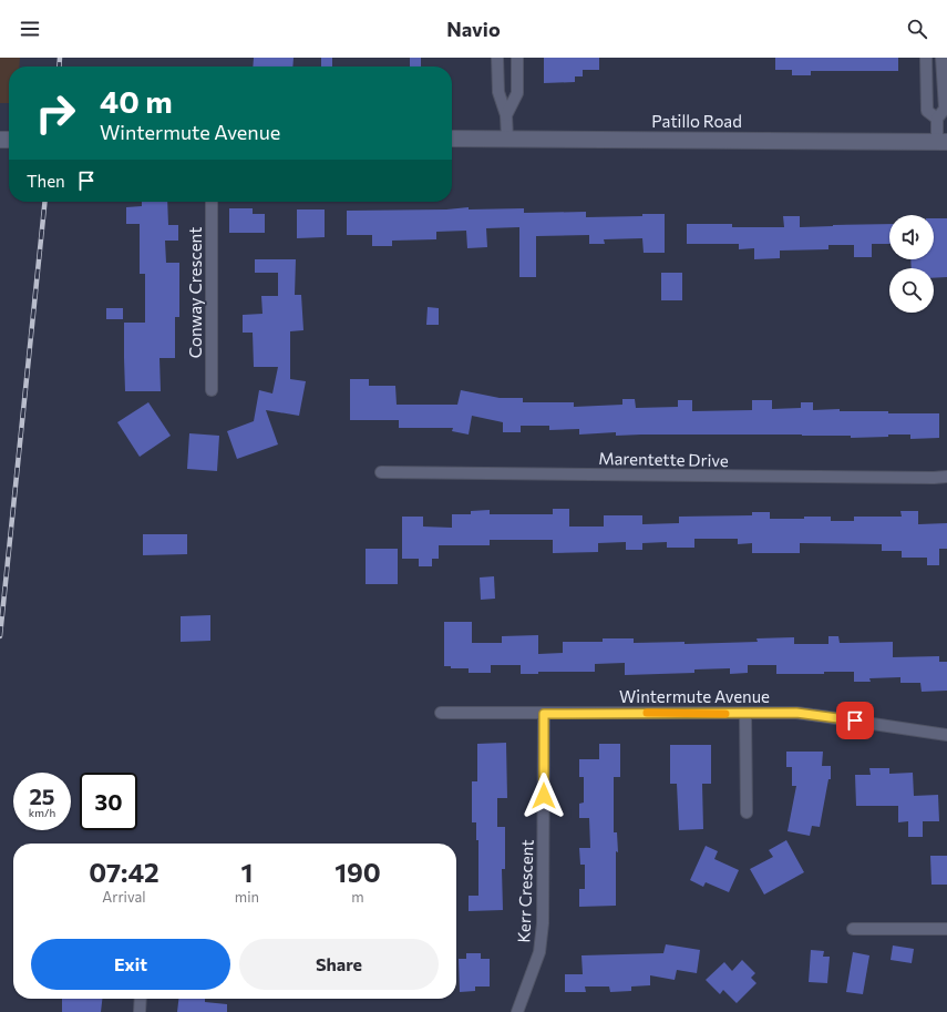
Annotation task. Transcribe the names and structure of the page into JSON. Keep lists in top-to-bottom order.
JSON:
{
  "streets": {
    "street": [
      "Patillo Road",
      "Conway Crescent",
      "Marentette Drive",
      "Wintermute Avenue",
      "Kerr Crescent"
    ]
  },
  "crossings": [
    ["Wintermute Avenue", "Kerr Crescent"]
  ],
  "page": {
    "header": "Navio",
    "turn": ["40 m", "Wintermute Avenue"],
    "then": "Then",
    "speed": "25 km/h",
    "limit": "30",
    "eta": [
      "07:42",
      "Arrival",
      "1",
      "min",
      "190",
      "m"
    ],
    "buttons": ["Exit", "Share"]
  }
}
